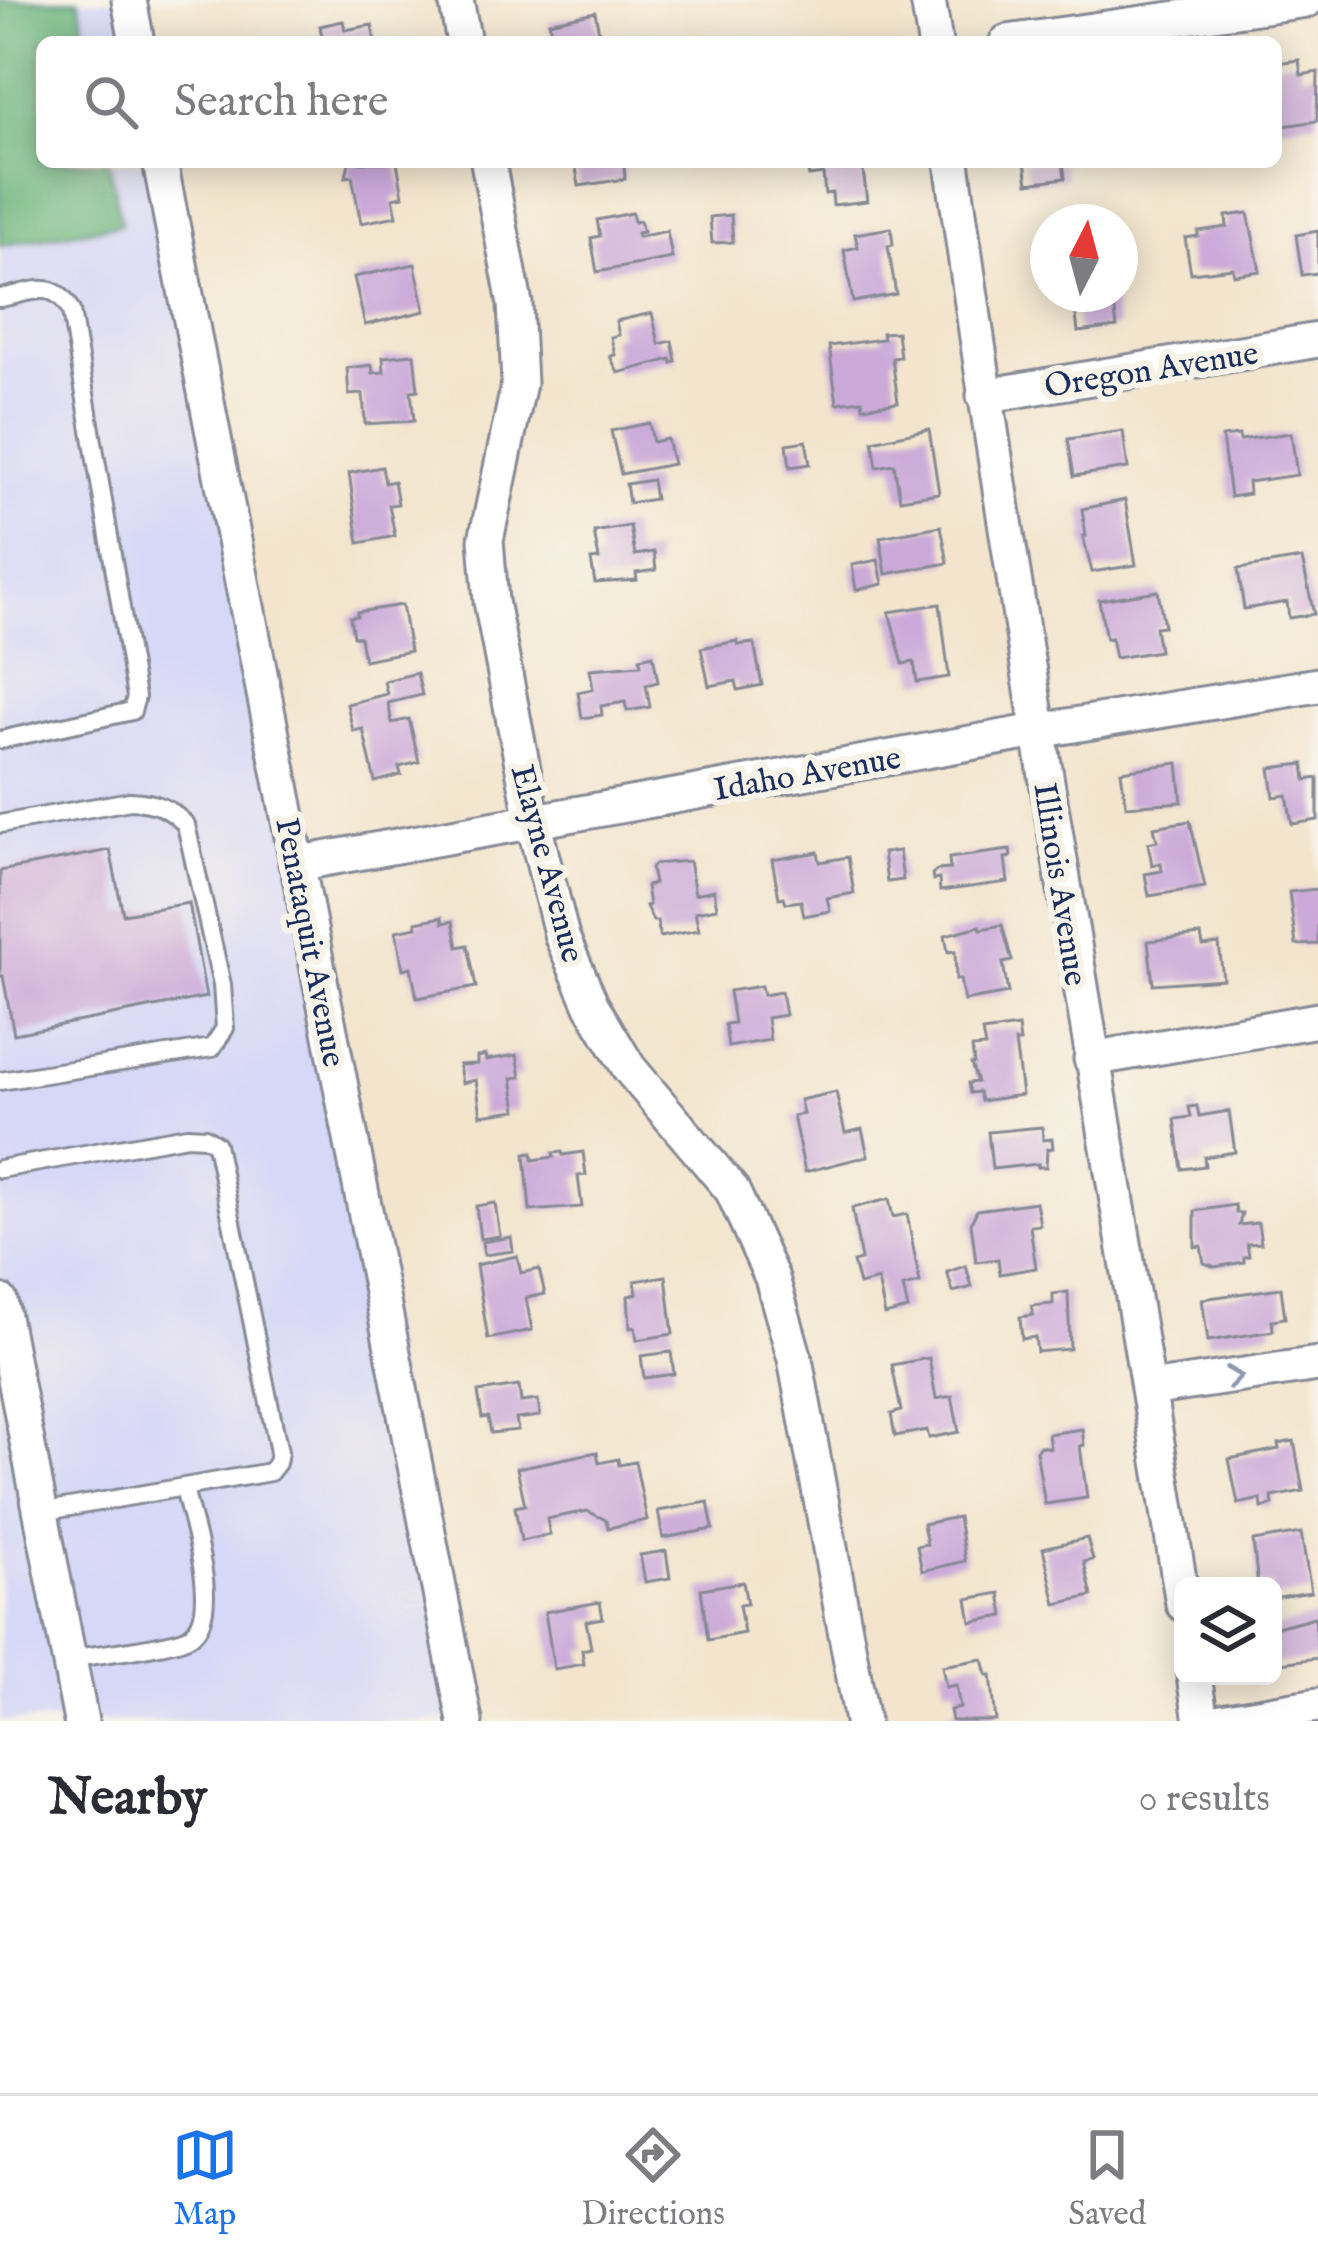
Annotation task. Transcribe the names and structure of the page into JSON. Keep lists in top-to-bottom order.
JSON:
{
  "streets": {
    "street": [
      "Oregon Avenue",
      "Idaho Avenue",
      "Elayne Avenue",
      "Illinois Avenue",
      "Penataquit Avenue"
    ]
  },
  "crossings": [
    ["Oregon Avenue", "Illinois Avenue"],
    ["Idaho Avenue", "Elayne Avenue"],
    ["Idaho Avenue", "Illinois Avenue"],
    ["Idaho Avenue", "Penataquit Avenue"]
  ],
  "north": "top",
  "page": {
    "search": "Search here",
    "heading": ["Nearby", "0 results"],
    "nav": ["Map", "Directions", "Saved"]
  }
}
